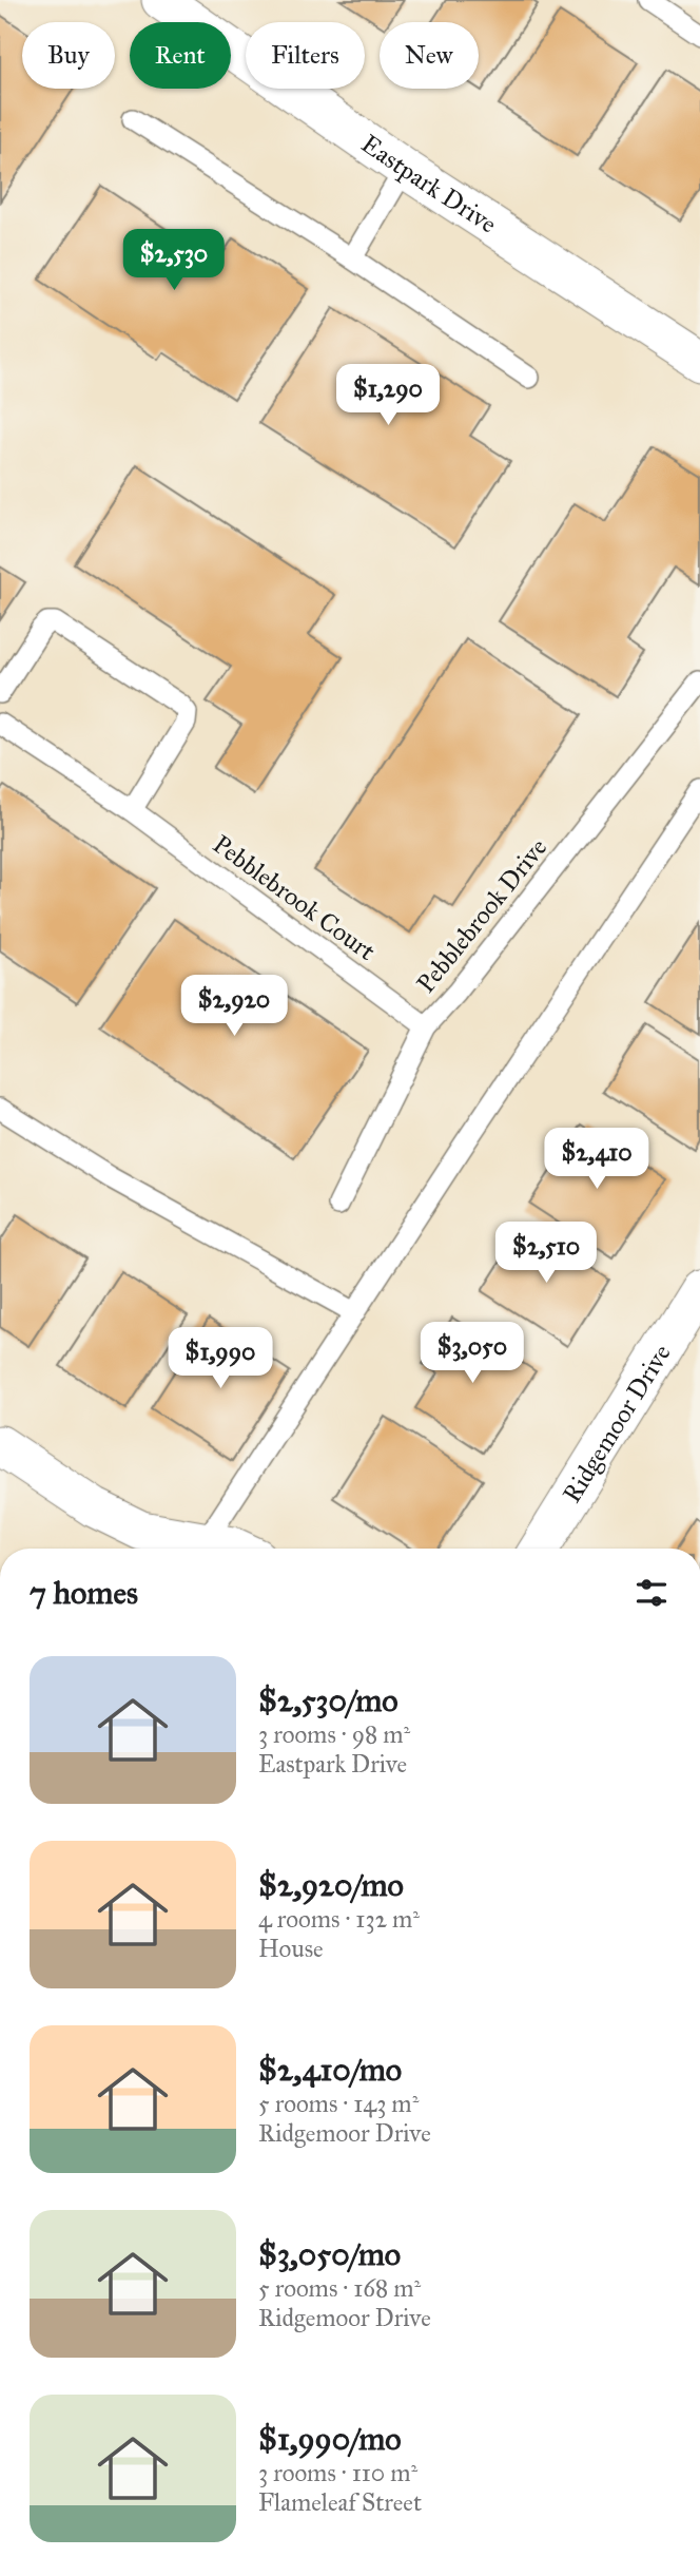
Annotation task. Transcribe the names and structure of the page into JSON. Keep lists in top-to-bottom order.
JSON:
{
  "streets": {
    "street": ["Eastpark Drive", "Ridgemoor Drive"],
    "lane": ["Pebblebrook Court", "Pebblebrook Drive"]
  },
  "crossings": [
    ["Pebblebrook Court", "Pebblebrook Drive"]
  ],
  "page": {
    "chip": [
      "Buy",
      "Rent",
      "Filters",
      "New"
    ],
    "price": [
      "$2,530",
      "$1,290",
      "$2,920",
      "$2,410",
      "$2,510",
      "$3,050",
      "$1,990"
    ],
    "heading": "7 homes",
    "list": [
      {
        "name": "$2,530/mo",
        "note": "3 rooms · 98 m² · Eastpark Drive"
      },
      {
        "name": "$2,920/mo",
        "note": "4 rooms · 132 m² · House"
      },
      {
        "name": "$2,410/mo",
        "note": "5 rooms · 143 m² · Ridgemoor Drive"
      },
      {
        "name": "$3,050/mo",
        "note": "5 rooms · 168 m² · Ridgemoor Drive"
      },
      {
        "name": "$1,990/mo",
        "note": "3 rooms · 110 m² · Flameleaf Street"
      }
    ]
  }
}
